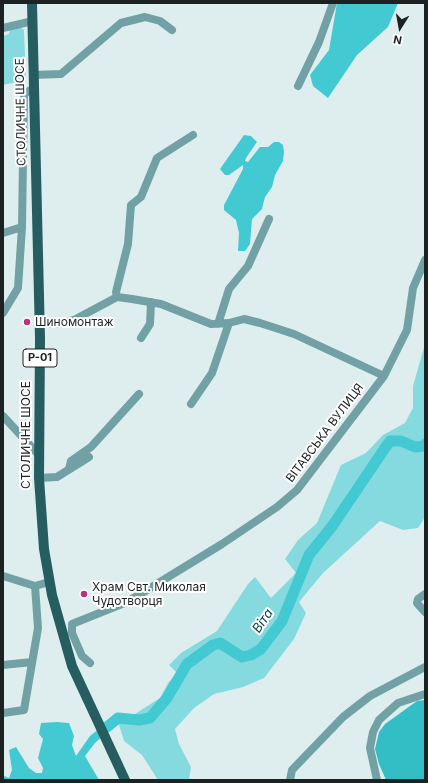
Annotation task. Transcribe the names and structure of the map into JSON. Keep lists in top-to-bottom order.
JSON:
{
  "streets": {
    "main road": ["СТОЛИЧНЕ ШОСЕ", "Р-01"],
    "street": ["ВІТАВСЬКА ВУЛИЦЯ"]
  },
  "water": ["Віта"],
  "places": ["Шиномонтаж", "Храм Свт. Миколая Чудотворця"],
  "north": "bottom"
}
